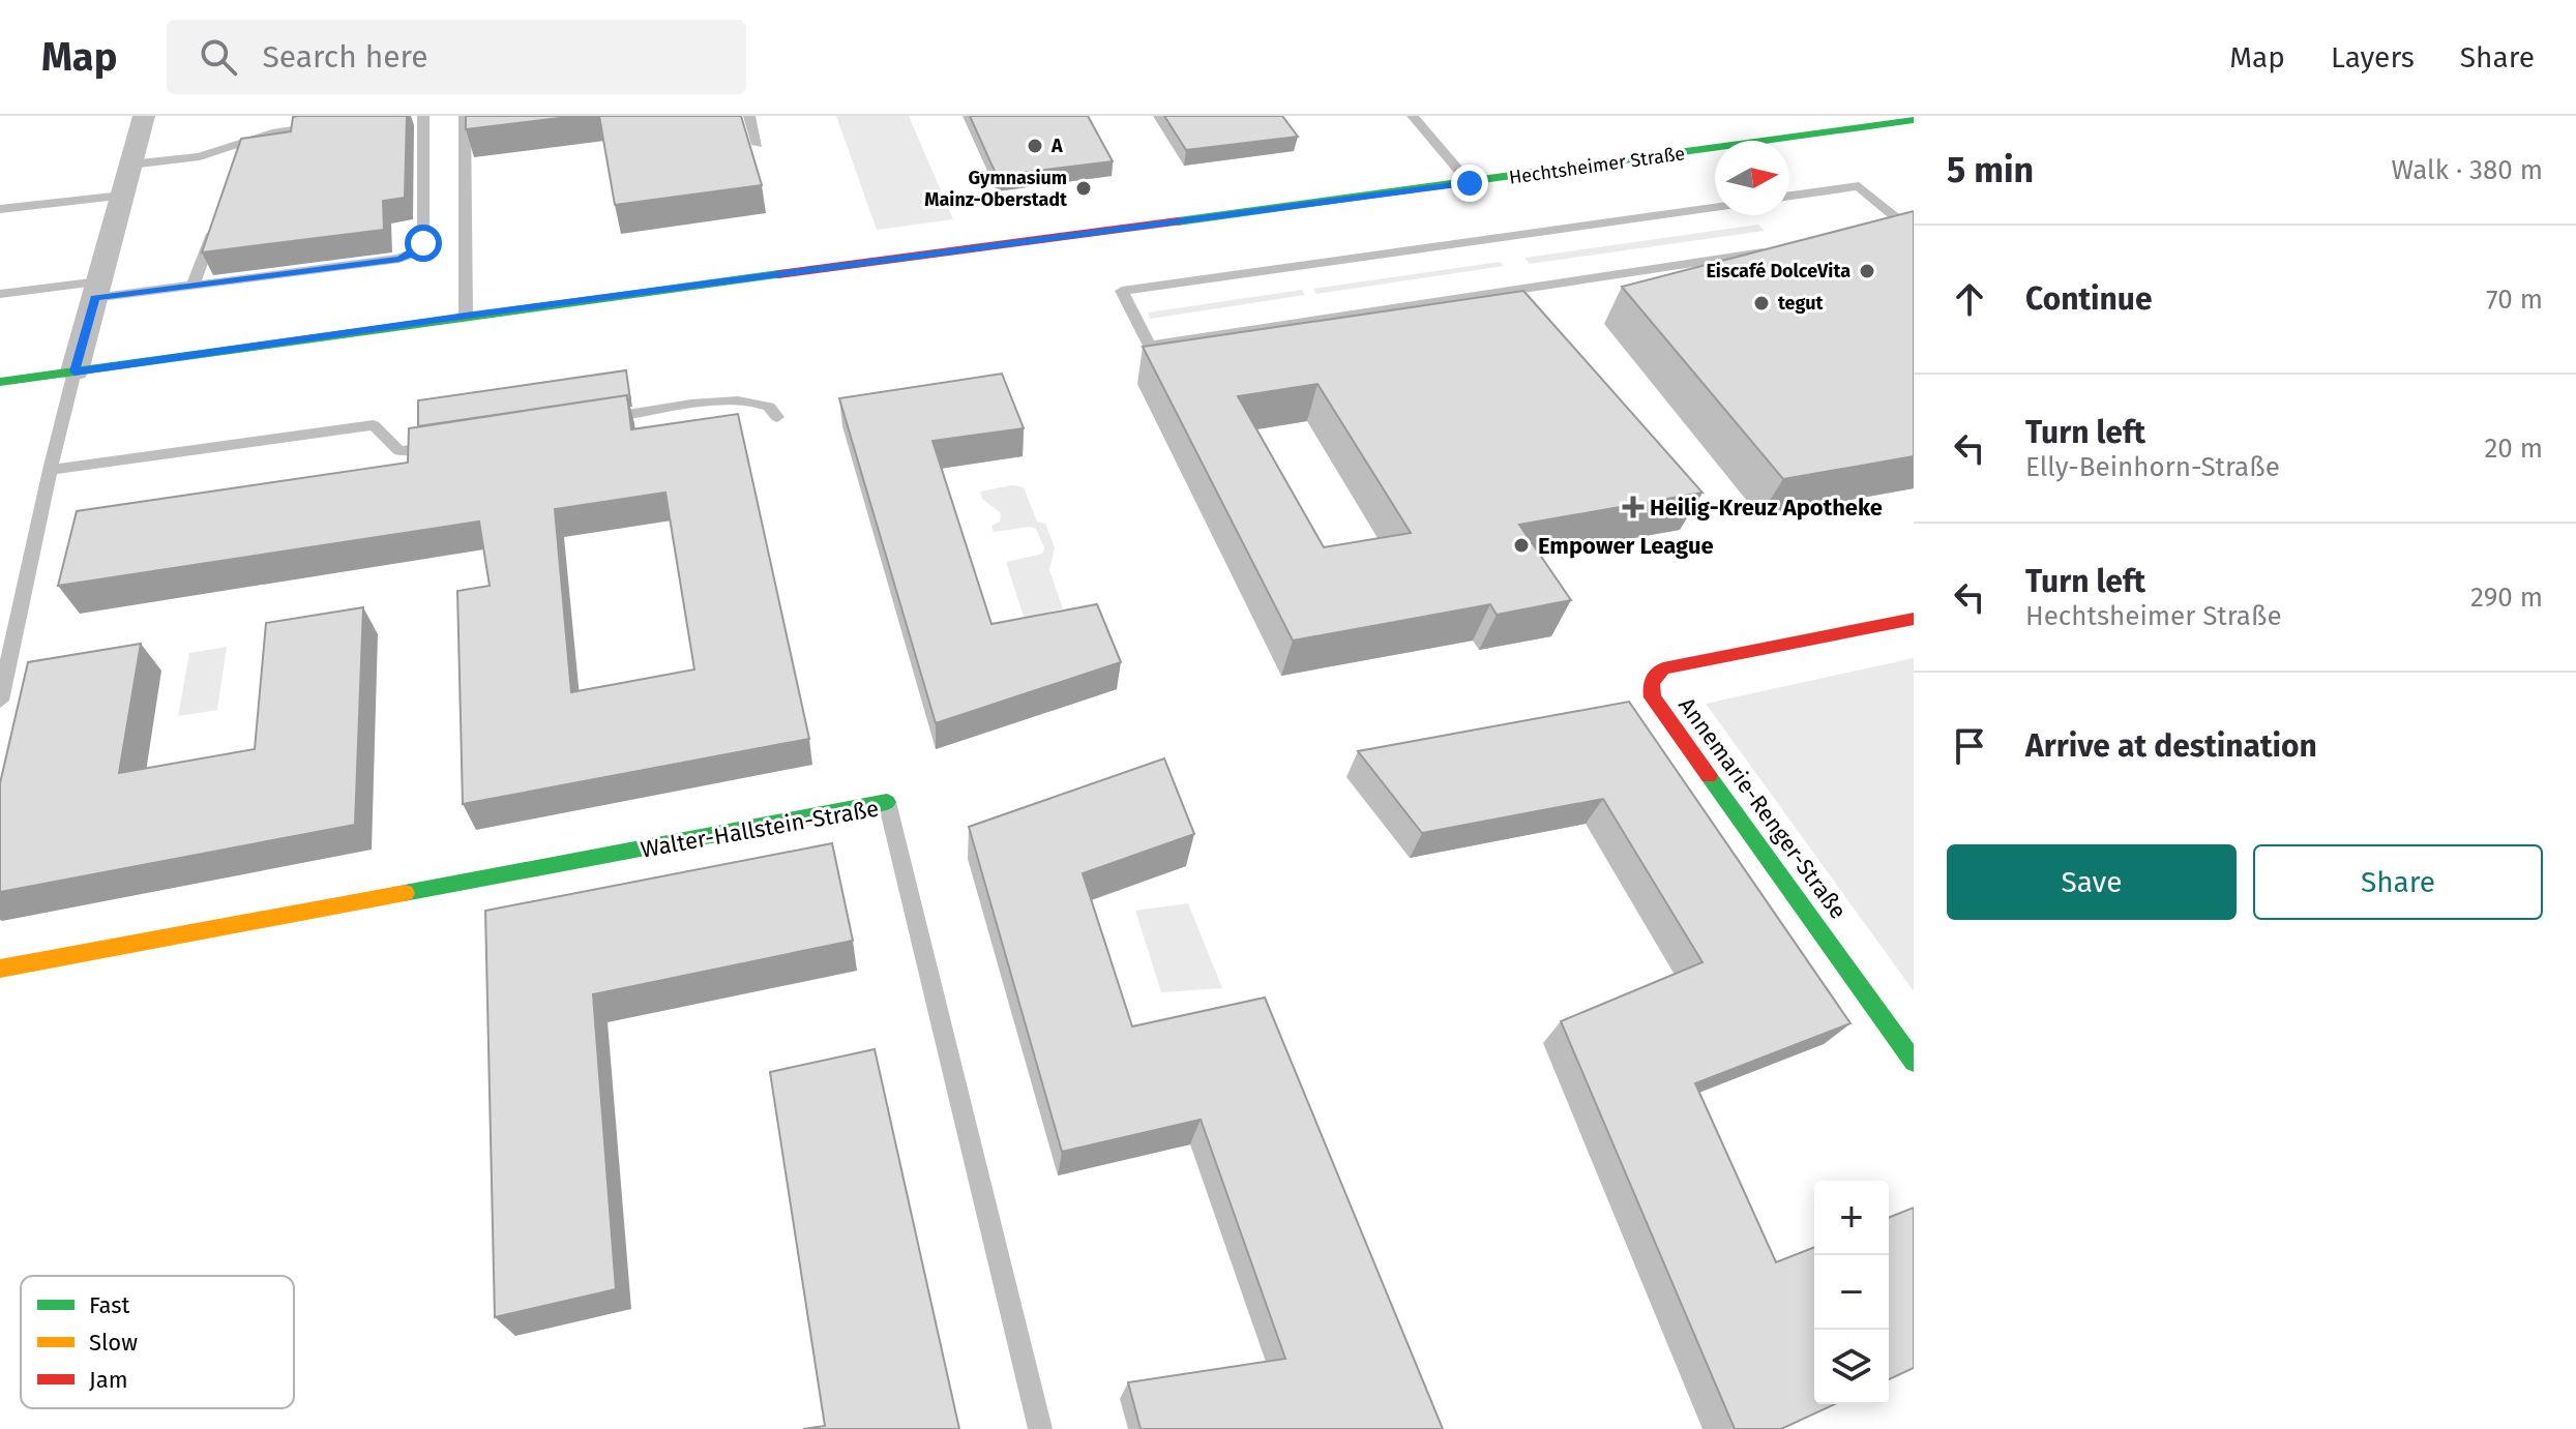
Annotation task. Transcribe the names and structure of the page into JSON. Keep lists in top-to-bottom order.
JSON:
{
  "streets": {
    "street": ["Hechtsheimer Straße", "Annemarie-Renger-Straße", "Walter-Hallstein-Straße"]
  },
  "places": {
    "other": [
      "A",
      "Gymnasium Mainz-Oberstadt",
      "Eiscafé DolceVita",
      "tegut",
      "Empower League"
    ],
    "health": ["Heilig-Kreuz Apotheke"]
  },
  "legend": ["Fast", "Slow", "Jam"],
  "north": "right",
  "page": {
    "header": "Map",
    "search": "Search here",
    "nav": ["Map", "Layers", "Share"],
    "heading": ["5 min", "Walk · 380 m"],
    "list": [
      ["Continue", "70 m"],
      ["Turn left", "Elly-Beinhorn-Straße", "20 m"],
      ["Turn left", "Hechtsheimer Straße", "290 m"],
      "Arrive at destination"
    ],
    "buttons": ["Save", "Share"],
    "map_buttons": ["+", "−"]
  }
}
